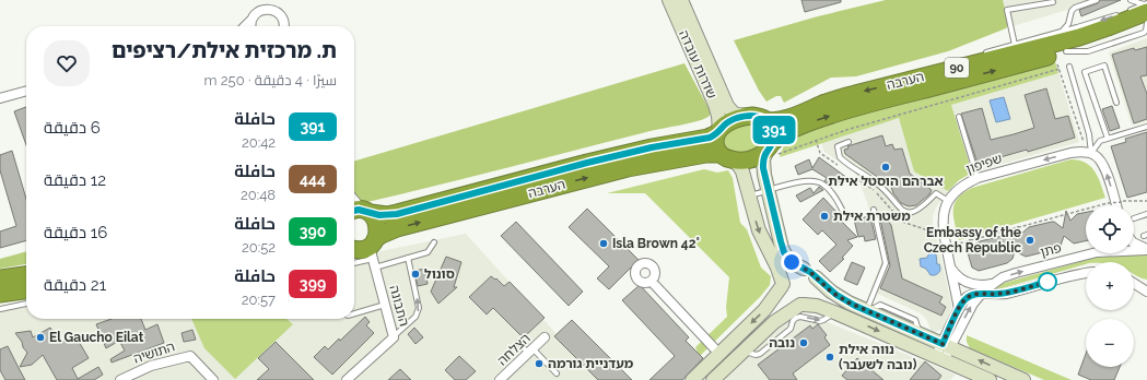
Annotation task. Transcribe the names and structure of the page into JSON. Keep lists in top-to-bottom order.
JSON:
{
  "streets": {
    "highway": ["90", "הערבה"],
    "main road": ["שדרות עובדה"],
    "street": [
      "שפיפון",
      "פתן",
      "התבונה",
      "הצלחה",
      "התושיה"
    ]
  },
  "crossings": [
    ["שדרות עובדה", "90"],
    ["שדרות עובדה", "הערבה"],
    ["90", "הערבה"],
    ["הערבה", "התבונה"]
  ],
  "one_way": ["שפיפון"],
  "places": [
    "אברהם הוסטל אילת",
    "משטרת אילת",
    "Embassy of the Czech Republic",
    "Isla Brown 42°",
    "סונול",
    "El Gaucho Eilat",
    "נובה",
    "נווה אילת (נובה לשעבר)",
    "מעדניית גורמה"
  ],
  "lines": ["bus line 391"],
  "page": {
    "on_map": "391",
    "heading": ["ת. מרכזית אילת/רציפים", "سيرًا · 4 دقيقة · 250 m"],
    "list": [
      {
        "mark": "391",
        "name": "حافلة",
        "note": "20:42",
        "value": "6 دقيقة"
      },
      {
        "mark": "444",
        "name": "حافلة",
        "note": "20:48",
        "value": "12 دقيقة"
      },
      {
        "mark": "390",
        "name": "حافلة",
        "note": "20:52",
        "value": "16 دقيقة"
      },
      {
        "mark": "399",
        "name": "حافلة",
        "note": "20:57",
        "value": "21 دقيقة"
      }
    ],
    "map_buttons": ["+", "−"]
  }
}
